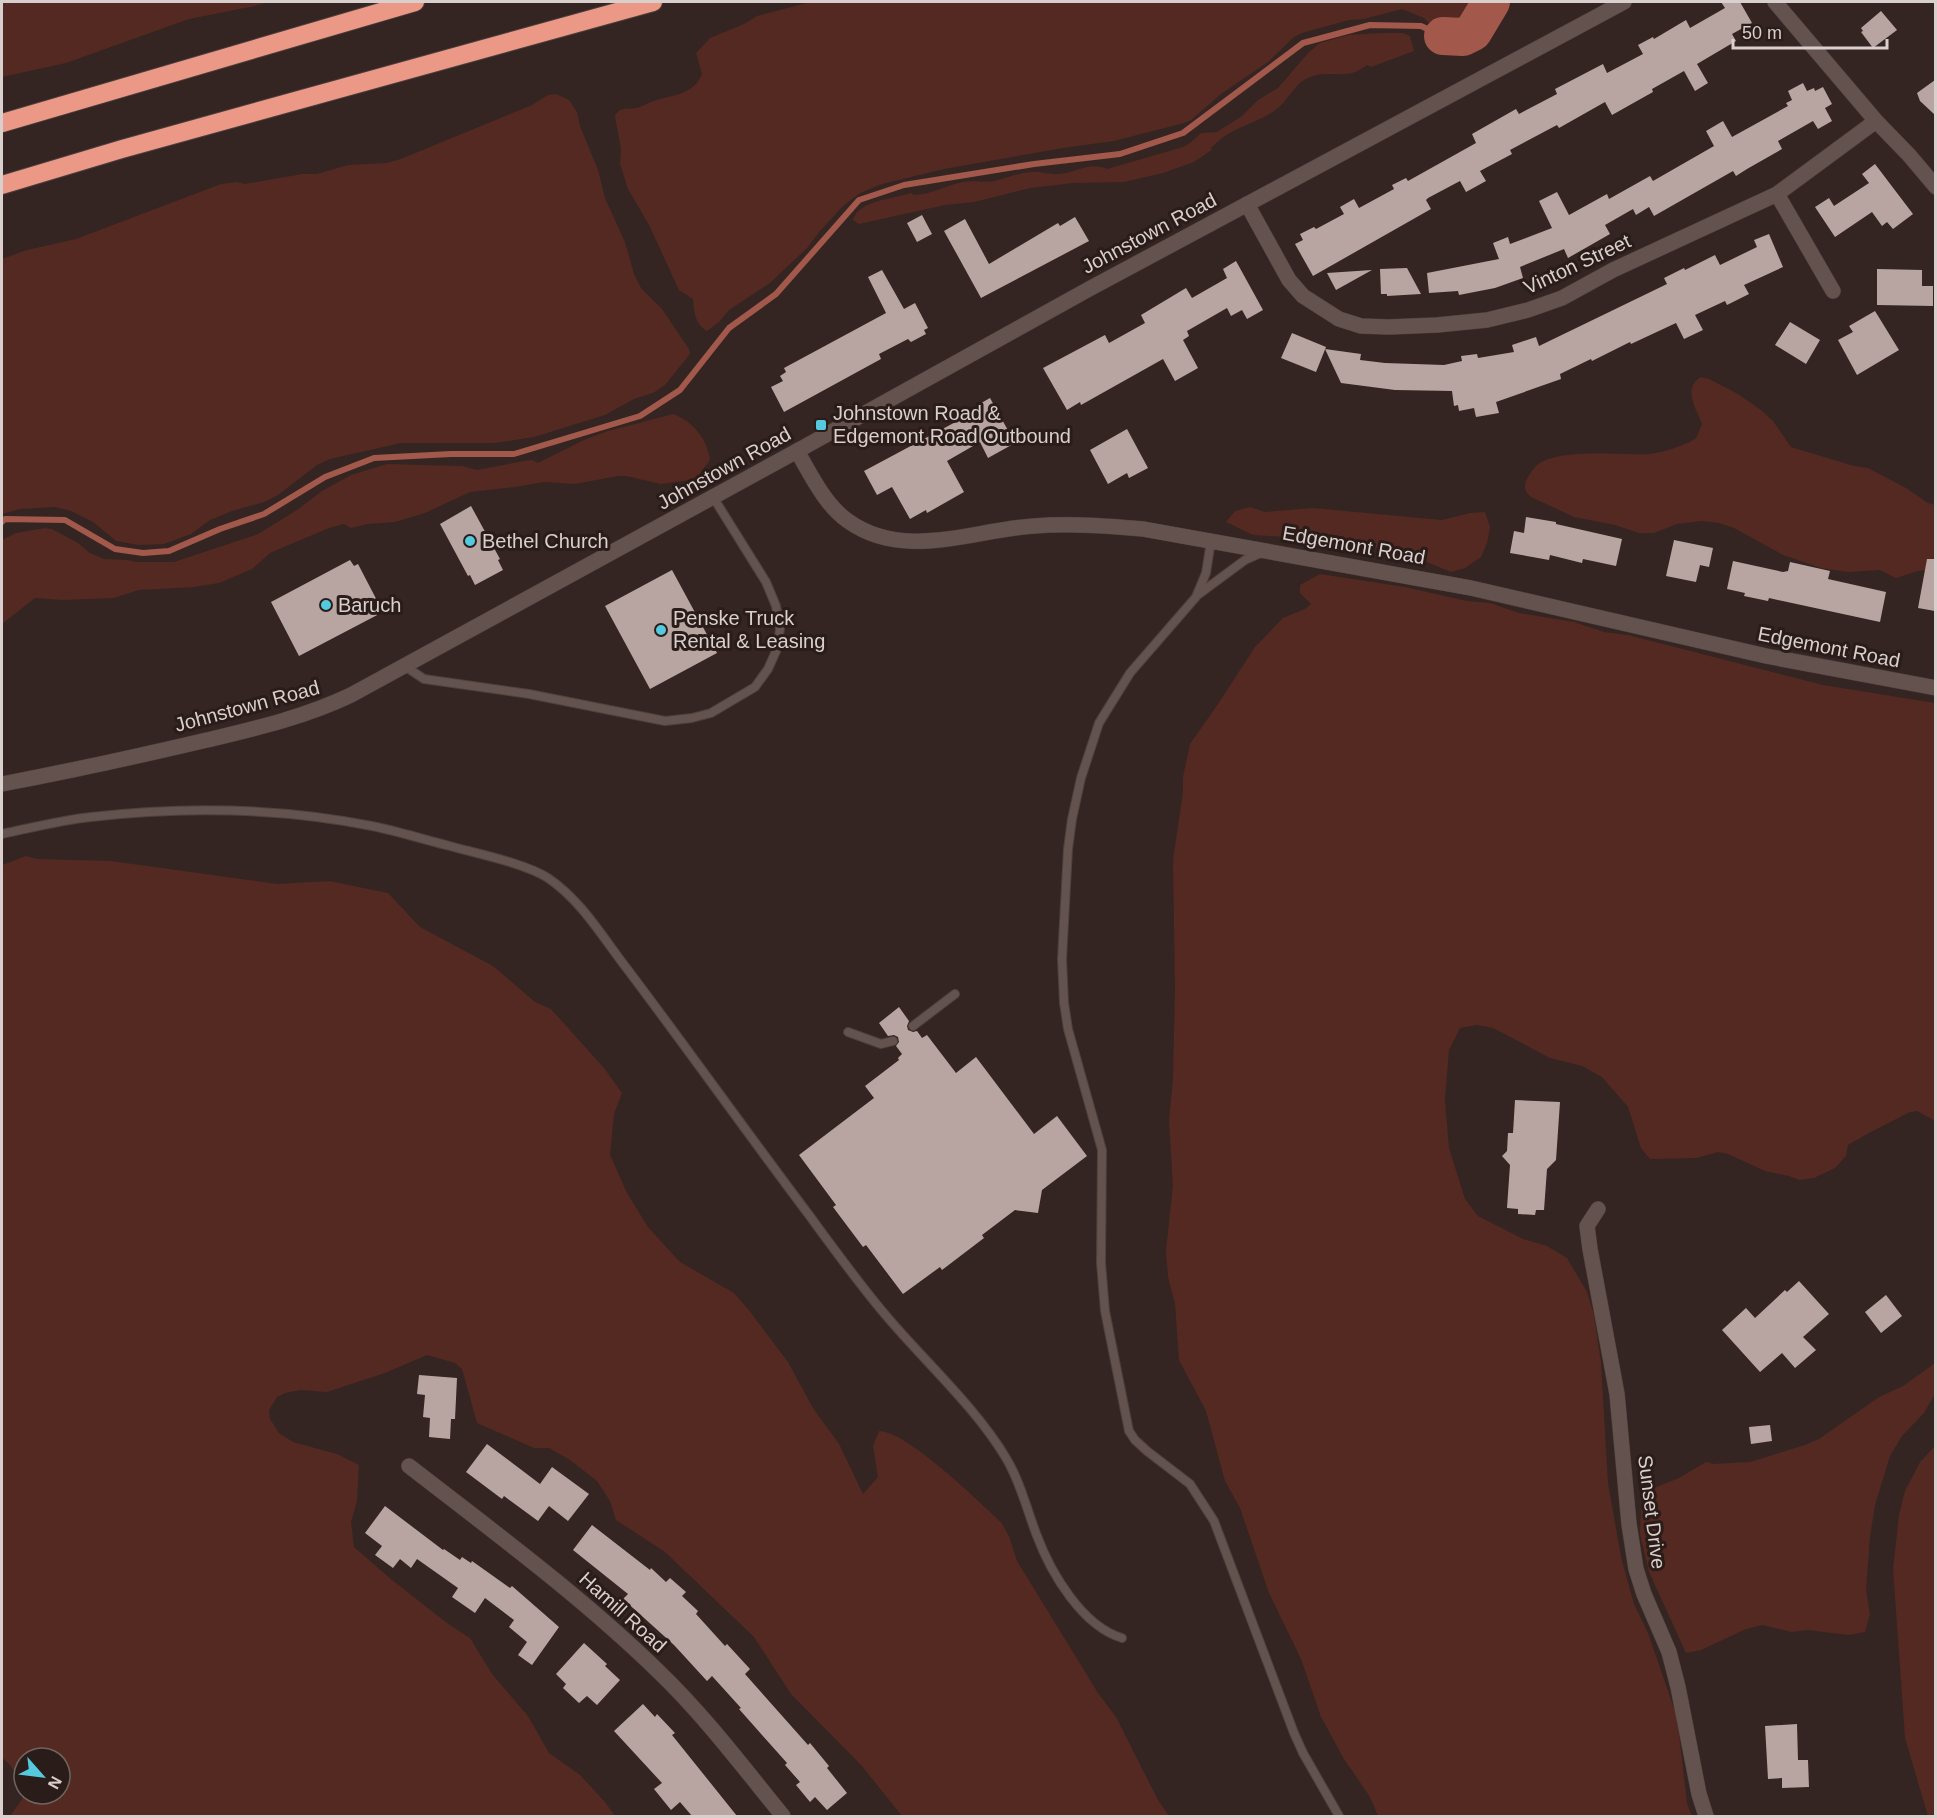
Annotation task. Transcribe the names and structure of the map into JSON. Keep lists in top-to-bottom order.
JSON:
{
  "streets": {
    "street": [
      "Johnstown Road",
      "Vinton Street",
      "Edgemont Road",
      "Sunset Drive",
      "Hamill Road"
    ]
  },
  "crossings": [
    ["Johnstown Road", "Vinton Street"],
    ["Johnstown Road", "Edgemont Road"]
  ],
  "places": {
    "transit": ["Johnstown Road & Edgemont Road Outbound"],
    "other": ["Bethel Church", "Baruch", "Penske Truck Rental & Leasing"]
  },
  "scale_bar": "50 m",
  "north": "bottom right"
}
